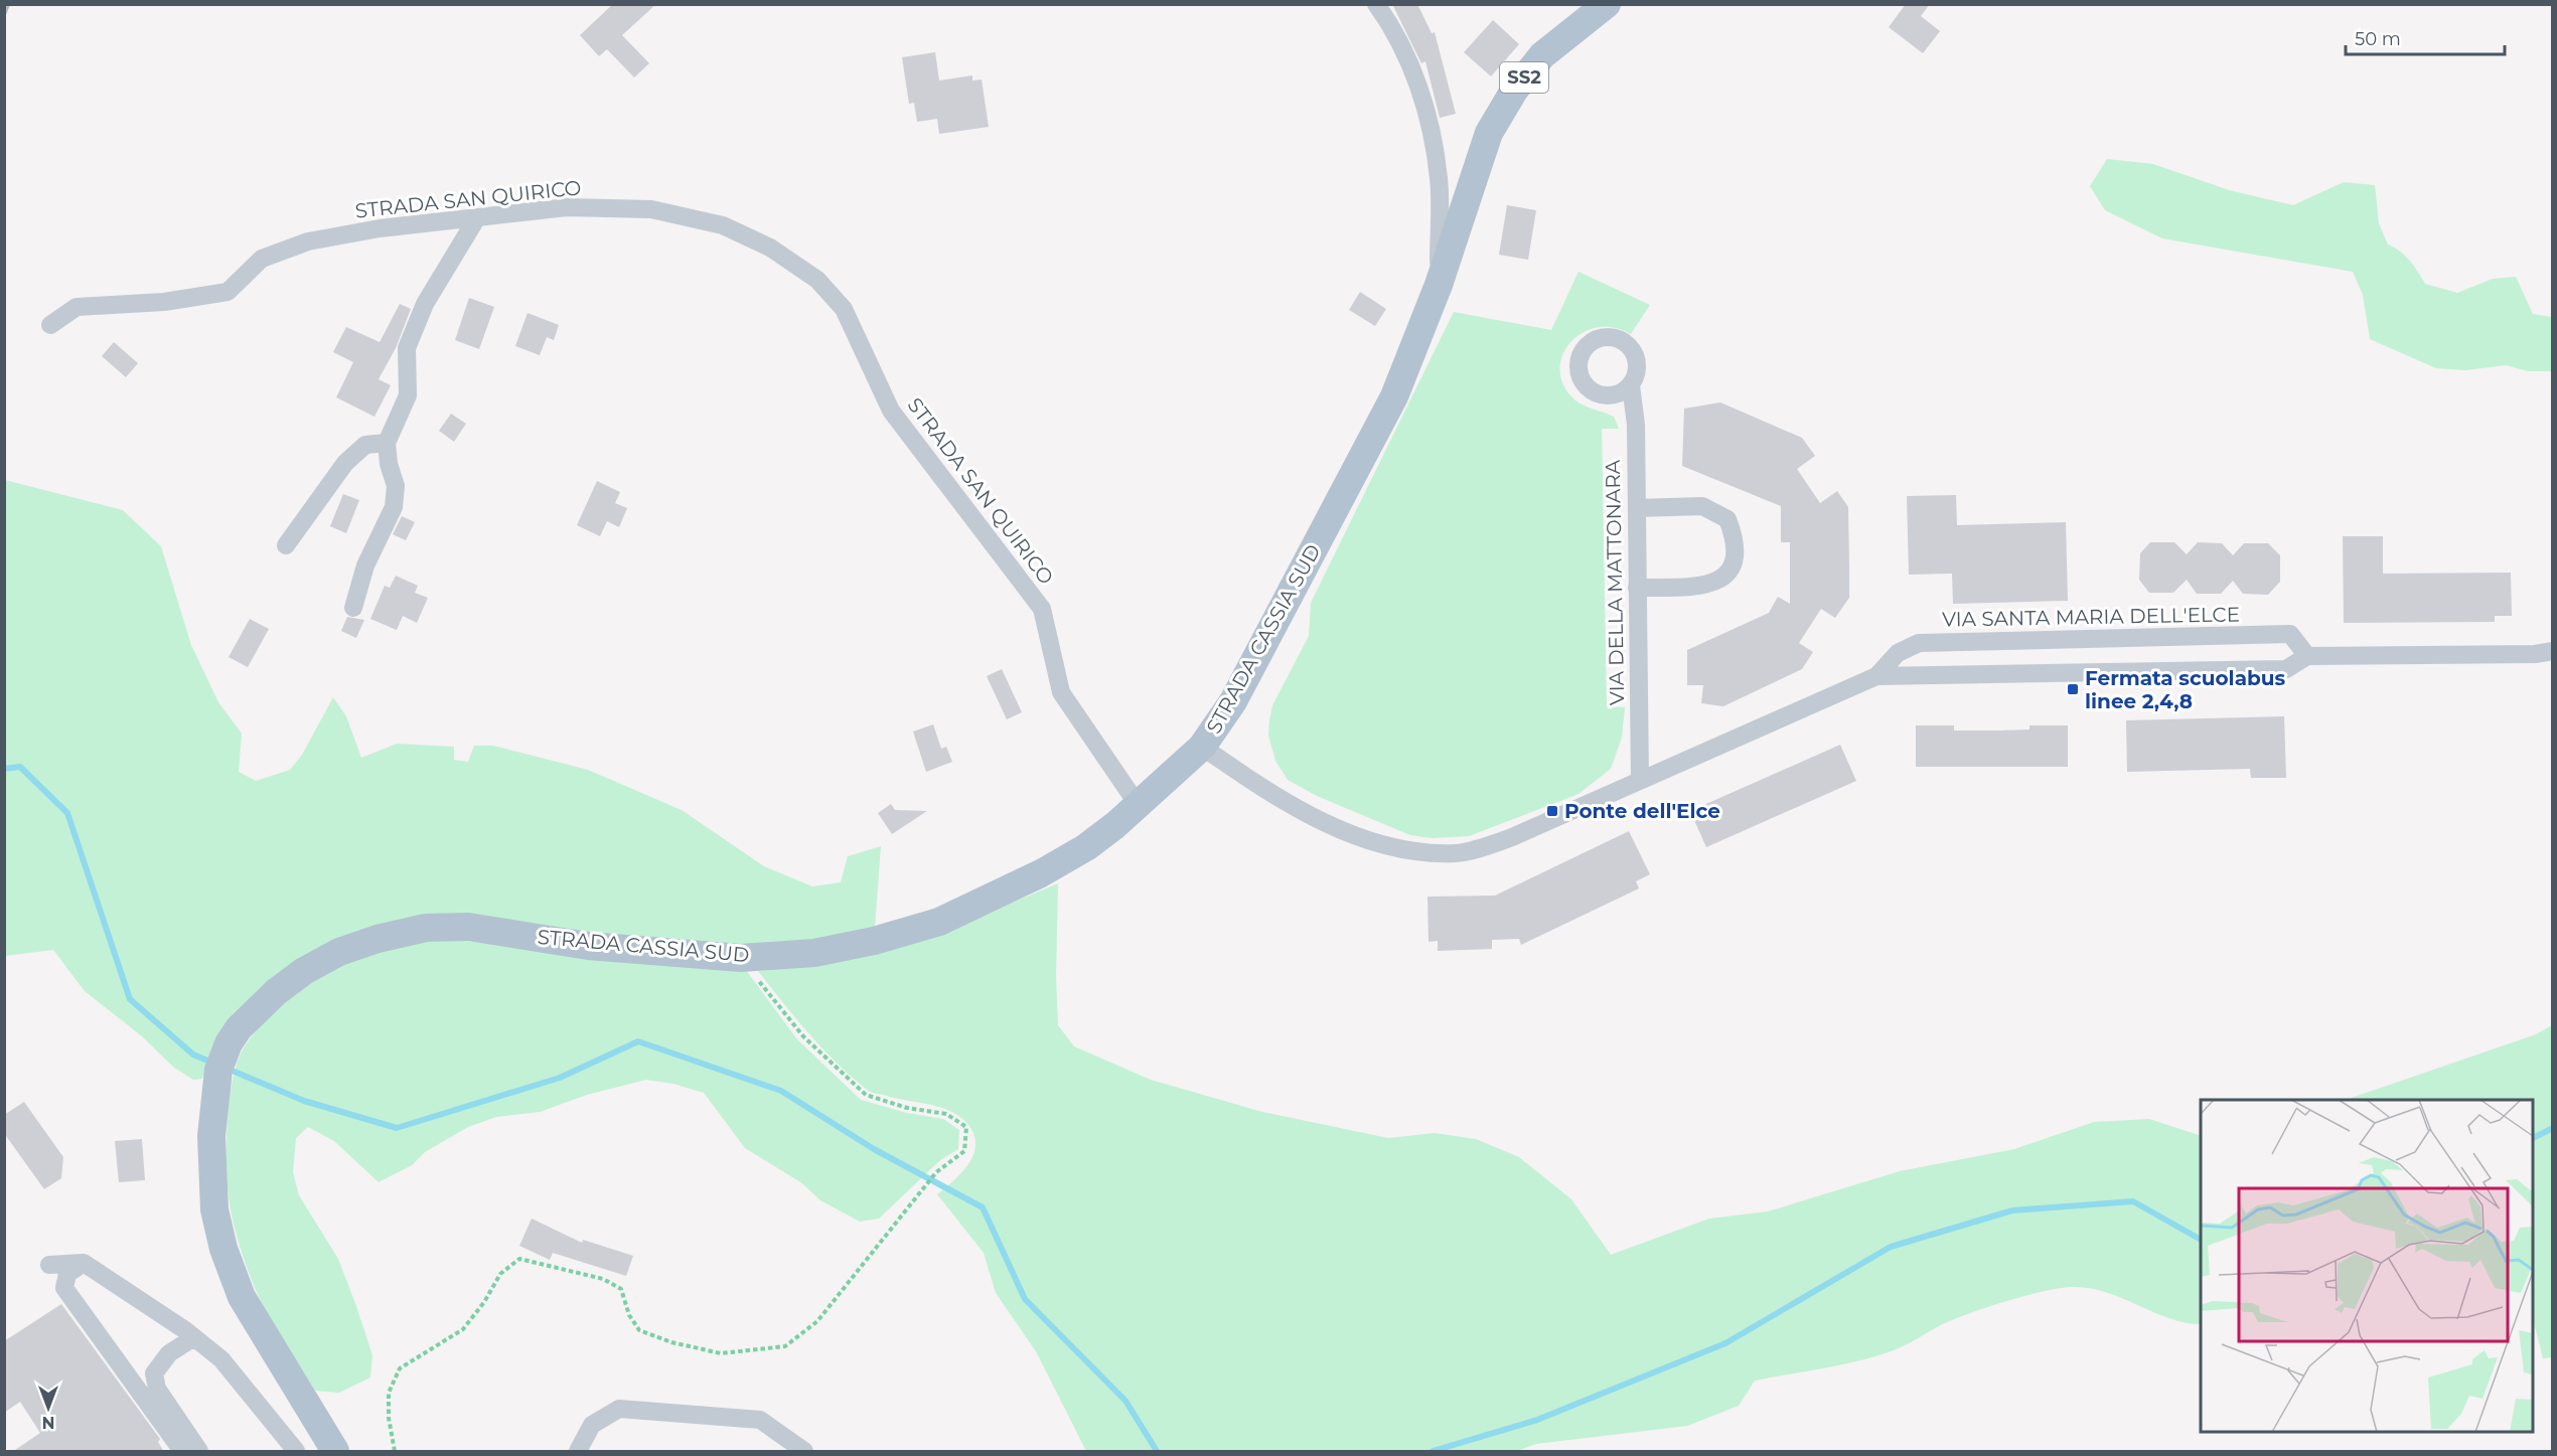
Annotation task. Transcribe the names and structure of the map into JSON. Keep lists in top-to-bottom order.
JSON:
{
  "streets": {
    "main road": ["SS2", "STRADA CASSIA SUD"],
    "street": ["STRADA SAN QUIRICO", "VIA DELLA MATTONARA", "VIA SANTA MARIA DELL'ELCE"]
  },
  "crossings": [
    ["STRADA SAN QUIRICO", "STRADA CASSIA SUD"],
    ["VIA DELLA MATTONARA", "VIA SANTA MARIA DELL'ELCE"],
    ["VIA SANTA MARIA DELL'ELCE", "STRADA CASSIA SUD"]
  ],
  "places": {
    "transit": ["Fermata scuolabus linee 2,4,8", "Ponte dell'Elce"]
  },
  "scale_bar": "50 m",
  "north": "bottom"
}
